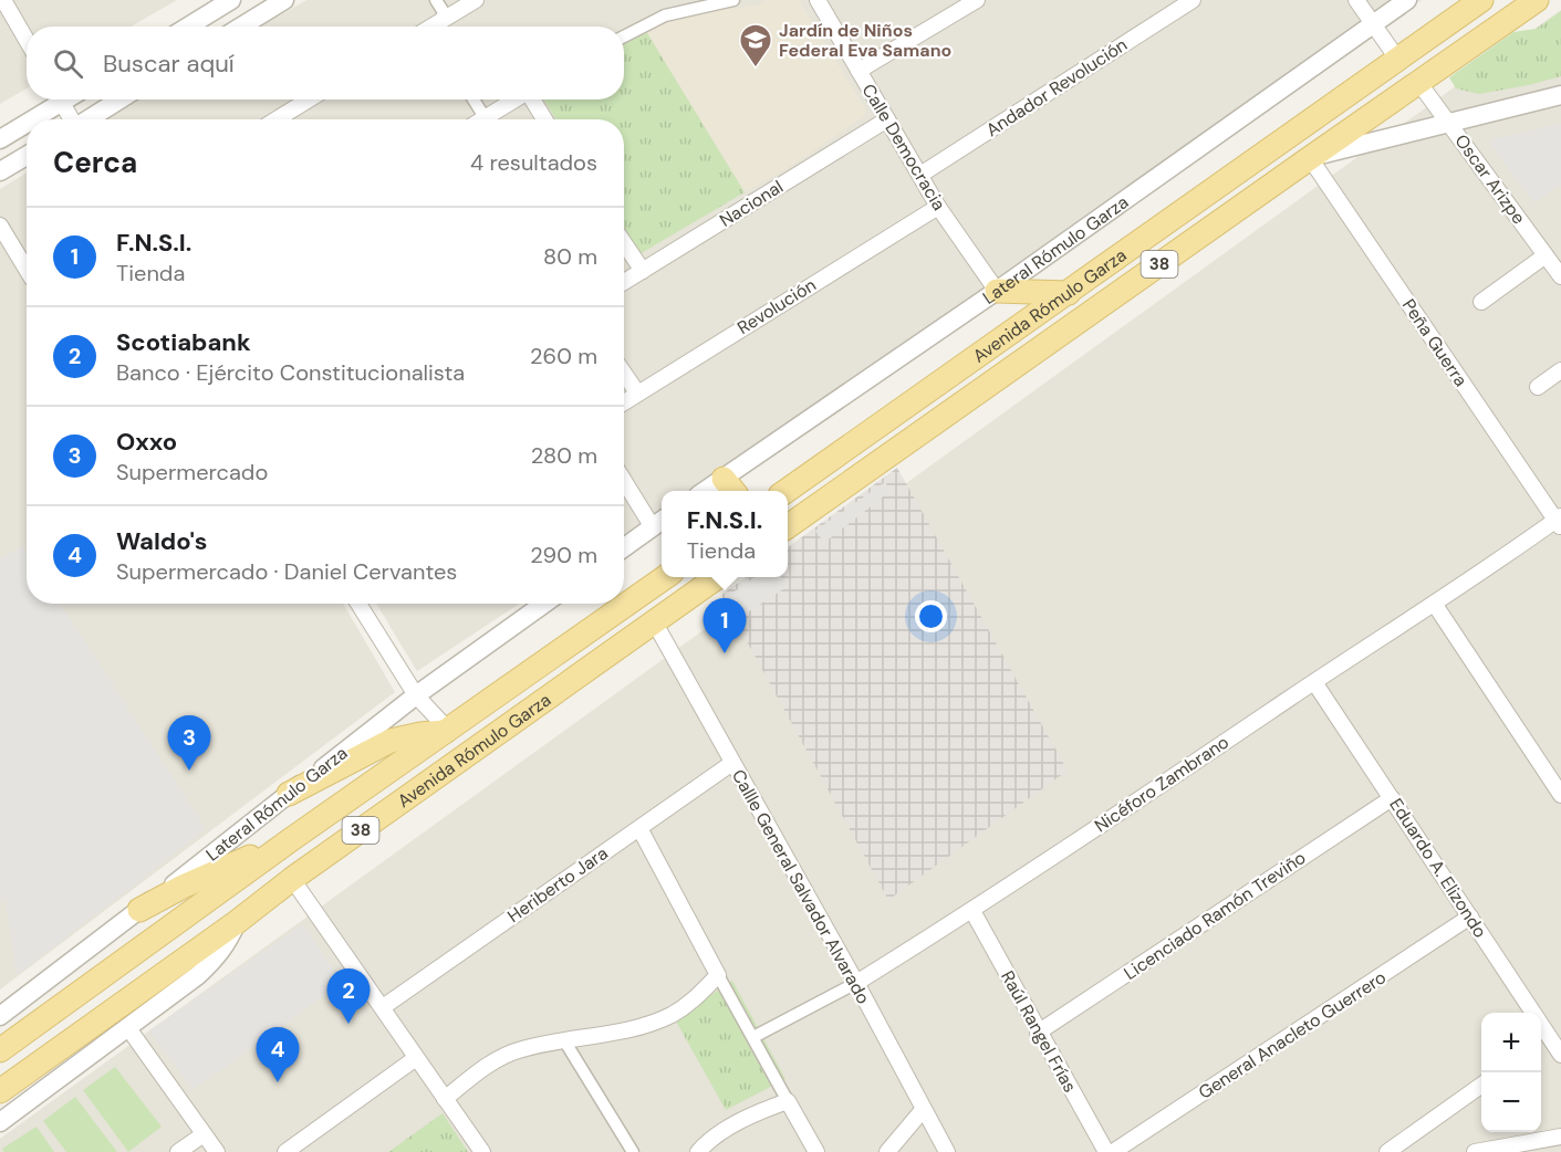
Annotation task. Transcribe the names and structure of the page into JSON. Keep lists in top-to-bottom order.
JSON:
{
  "streets": {
    "main road": ["38", "Avenida Rómulo Garza"],
    "street": [
      "Andador Revolución",
      "Calle Democracia",
      "Oscar Arizpe",
      "Nacional",
      "Lateral Rómulo Garza",
      "Revolución",
      "Peña Guerra",
      "Nicéforo Zambrano",
      "Eduardo A. Elizondo",
      "Heriberto Jara",
      "Callle General Salvador Alvarado",
      "Licenciado Ramón Treviño",
      "Raúl Rangel Frías",
      "General Anacleto Guerrero"
    ]
  },
  "crossings": [
    ["Andador Revolución", "Calle Democracia"],
    ["Calle Democracia", "Nacional"],
    ["Calle Democracia", "Lateral Rómulo Garza"],
    ["Calle Democracia", "Revolución"],
    ["Oscar Arizpe", "Avenida Rómulo Garza"],
    ["Avenida Rómulo Garza", "Peña Guerra"],
    ["Avenida Rómulo Garza", "Callle General Salvador Alvarado"],
    ["Peña Guerra", "Nicéforo Zambrano"],
    ["Nicéforo Zambrano", "Eduardo A. Elizondo"],
    ["Nicéforo Zambrano", "Callle General Salvador Alvarado"],
    ["Nicéforo Zambrano", "Raúl Rangel Frías"],
    ["Eduardo A. Elizondo", "Licenciado Ramón Treviño"],
    ["Eduardo A. Elizondo", "General Anacleto Guerrero"],
    ["Heriberto Jara", "Callle General Salvador Alvarado"],
    ["Licenciado Ramón Treviño", "Raúl Rangel Frías"]
  ],
  "places": {
    "school or university": ["Jardín de Niños Federal Eva Samano"]
  },
  "page": {
    "search": "Buscar aquí",
    "heading": ["Cerca", "4 resultados"],
    "list": [
      {
        "mark": "1",
        "name": "F.N.S.I.",
        "note": "Tienda",
        "value": "80 m"
      },
      {
        "mark": "2",
        "name": "Scotiabank",
        "note": "Banco · Ejército Constitucionalista",
        "value": "260 m"
      },
      {
        "mark": "3",
        "name": "Oxxo",
        "note": "Supermercado",
        "value": "280 m"
      },
      {
        "mark": "4",
        "name": "Waldo's",
        "note": "Supermercado · Daniel Cervantes",
        "value": "290 m"
      }
    ],
    "popup": ["F.N.S.I.", "Tienda"],
    "pins": [
      "1",
      "3",
      "2",
      "4"
    ],
    "map_buttons": ["+", "−"]
  }
}
